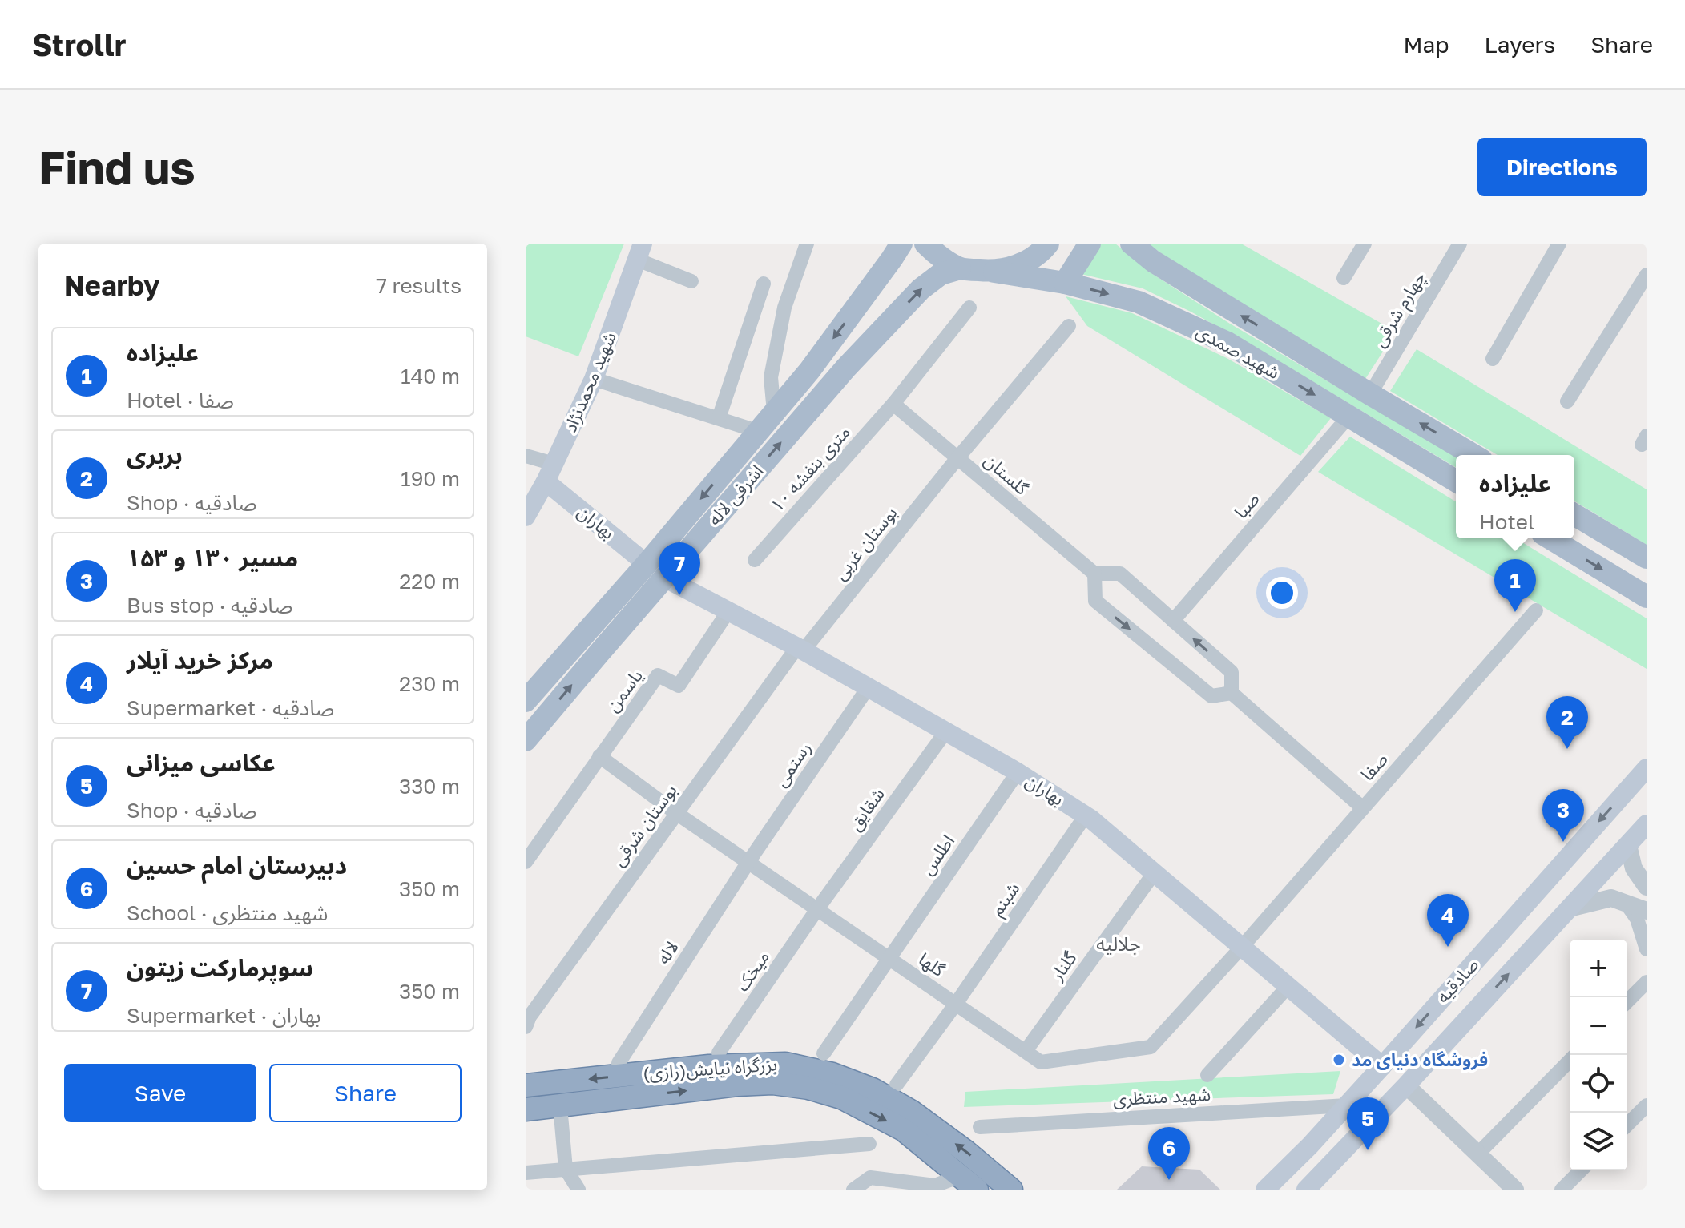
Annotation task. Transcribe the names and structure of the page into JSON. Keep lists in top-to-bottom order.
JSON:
{
  "streets": {
    "highway": ["بزرگراه نیایش(رازی)"],
    "main road": [
      "شهید صمدی",
      "شهید محمدنژاد",
      "اشرفی لاله",
      "بهاران",
      "صادقیه"
    ],
    "street": [
      "چهارم شرقی",
      "۱۰ متری بنفشه",
      "گلستان",
      "صبا",
      "بوستان غربی",
      "یاسمن",
      "رستمی",
      "صفا",
      "شقایق",
      "بوستان شرقی",
      "اطلس",
      "شبنم",
      "لاله",
      "گلها",
      "گلنار",
      "میخک",
      "شهید منتظری"
    ]
  },
  "crossings": [
    ["چهارم شرقی", "شهید صمدی"],
    ["شهید صمدی", "اشرفی لاله"],
    ["شهید صمدی", "صبا"],
    ["شهید محمدنژاد", "بهاران"],
    ["۱۰ متری بنفشه", "گلستان"],
    ["گلستان", "بوستان غربی"],
    ["اشرفی لاله", "بهاران"],
    ["بهاران", "بوستان غربی"],
    ["بهاران", "یاسمن"],
    ["بهاران", "رستمی"],
    ["بهاران", "صفا"],
    ["بهاران", "شقایق"],
    ["بهاران", "بوستان شرقی"],
    ["بهاران", "اطلس"],
    ["بهاران", "شبنم"],
    ["بهاران", "گلها"],
    ["بهاران", "گلنار"],
    ["بهاران", "صادقیه"],
    ["بوستان غربی", "بوستان شرقی"],
    ["یاسمن", "گلها"],
    ["رستمی", "لاله"],
    ["رستمی", "گلها"],
    ["صفا", "گلها"],
    ["شقایق", "گلها"],
    ["شقایق", "میخک"],
    ["بوستان شرقی", "گلها"],
    ["اطلس", "گلها"],
    ["شبنم", "گلها"],
    ["لاله", "گلها"],
    ["گلها", "گلنار"],
    ["گلها", "میخک"],
    ["صادقیه", "شهید منتظری"]
  ],
  "districts": ["جلالیه"],
  "places": ["فروشگاه دنیای مد"],
  "page": {
    "header": "Strollr",
    "nav": ["Map", "Layers", "Share"],
    "buttons": [
      "Directions",
      ["Save", "Share"]
    ],
    "title": "Find us",
    "heading": ["Nearby", "7 results"],
    "list": [
      {
        "mark": "1",
        "name": "علیزاده",
        "note": "Hotel · صفا",
        "value": "140 m"
      },
      {
        "mark": "2",
        "name": "بربری",
        "note": "Shop · صادقیه",
        "value": "190 m"
      },
      {
        "mark": "3",
        "name": "مسیر ۱۳۰ و ۱۵۳",
        "note": "Bus stop · صادقیه",
        "value": "220 m"
      },
      {
        "mark": "4",
        "name": "مرکز خرید آیلار",
        "note": "Supermarket · صادقیه",
        "value": "230 m"
      },
      {
        "mark": "5",
        "name": "عکاسی میزانی",
        "note": "Shop · صادقیه",
        "value": "330 m"
      },
      {
        "mark": "6",
        "name": "دبیرستان امام حسین",
        "note": "School · شهید منتظری",
        "value": "350 m"
      },
      {
        "mark": "7",
        "name": "سوپرمارکت زیتون",
        "note": "Supermarket · بهاران",
        "value": "350 m"
      }
    ],
    "popup": ["علیزاده", "Hotel"],
    "pins": [
      "7",
      "1",
      "2",
      "3",
      "4",
      "5",
      "6"
    ],
    "map_buttons": ["+", "−"]
  }
}
